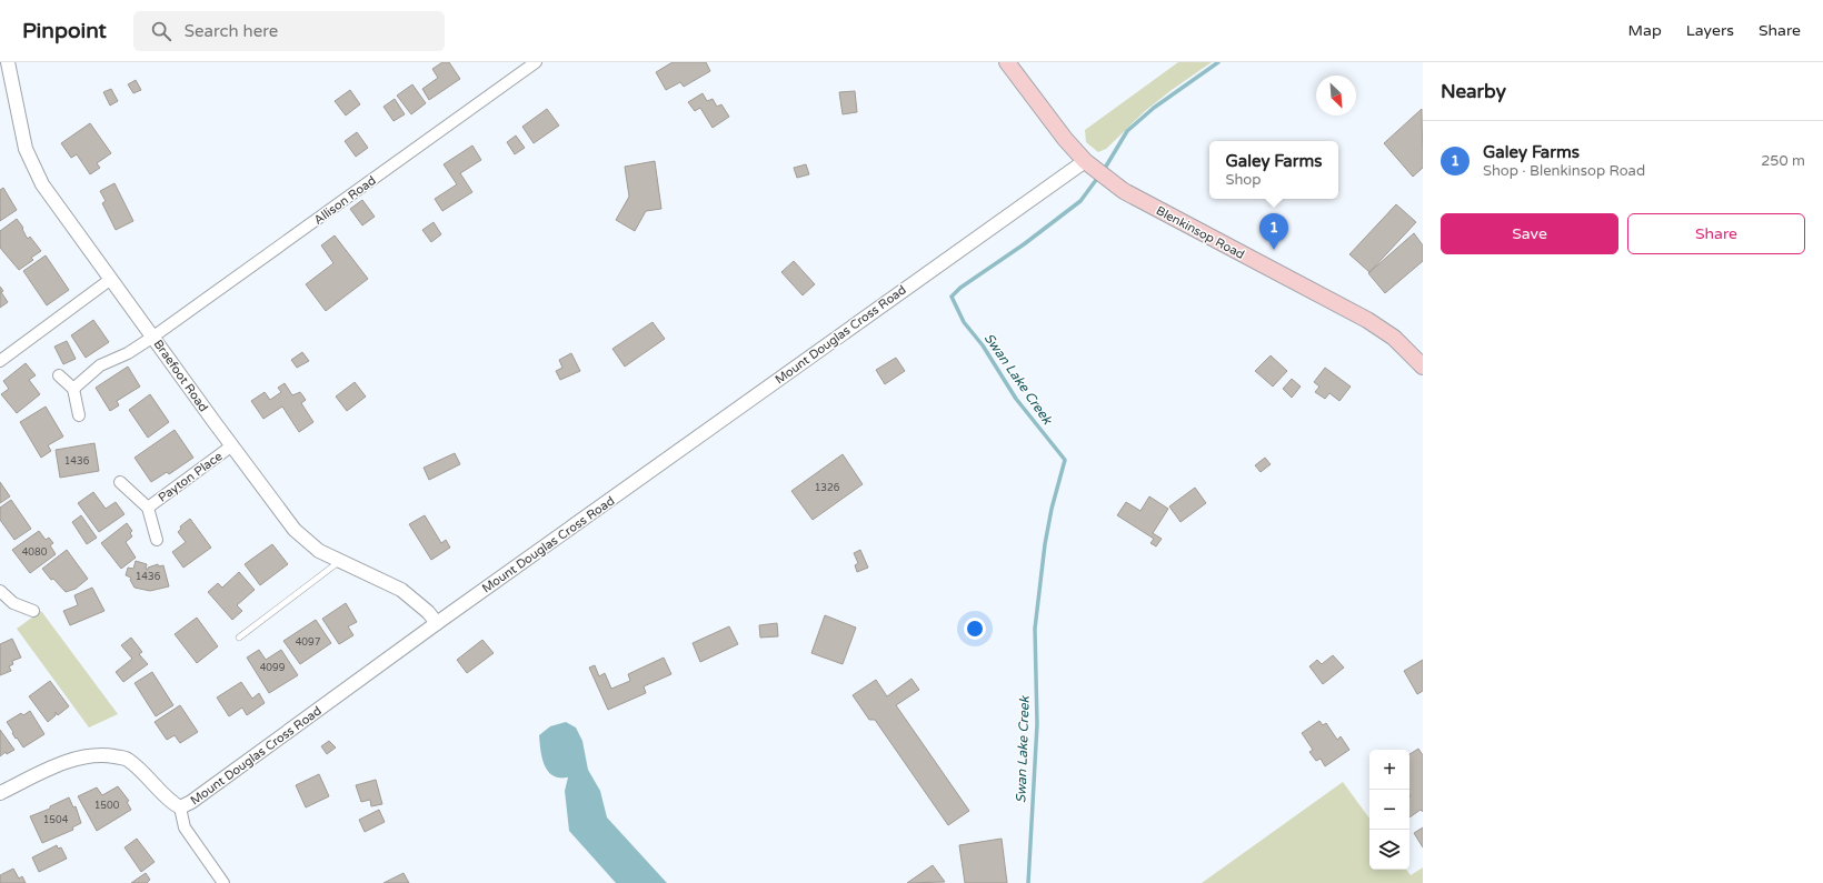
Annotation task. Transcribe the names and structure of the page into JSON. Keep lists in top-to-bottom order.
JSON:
{
  "streets": {
    "main road": ["Blenkinsop Road"],
    "street": [
      "Allison Road",
      "Mount Douglas Cross Road",
      "Braefoot Road",
      "Payton Place"
    ]
  },
  "crossings": [
    ["Allison Road", "Braefoot Road"],
    ["Blenkinsop Road", "Mount Douglas Cross Road"],
    ["Mount Douglas Cross Road", "Braefoot Road"],
    ["Braefoot Road", "Payton Place"]
  ],
  "water": ["Swan Lake Creek"],
  "house_numbers": [
    "1436",
    "1326",
    "4080",
    "1436",
    "4097",
    "4099",
    "1500",
    "1504"
  ],
  "north": "bottom right",
  "page": {
    "header": "Pinpoint",
    "search": "Search here",
    "nav": ["Map", "Layers", "Share"],
    "heading": "Nearby",
    "list": [
      {
        "mark": "1",
        "name": "Galey Farms",
        "note": "Shop · Blenkinsop Road",
        "value": "250 m"
      }
    ],
    "popup": ["Galey Farms", "Shop"],
    "buttons": ["Save", "Share"],
    "pins": "1",
    "map_buttons": ["+", "−"]
  }
}
